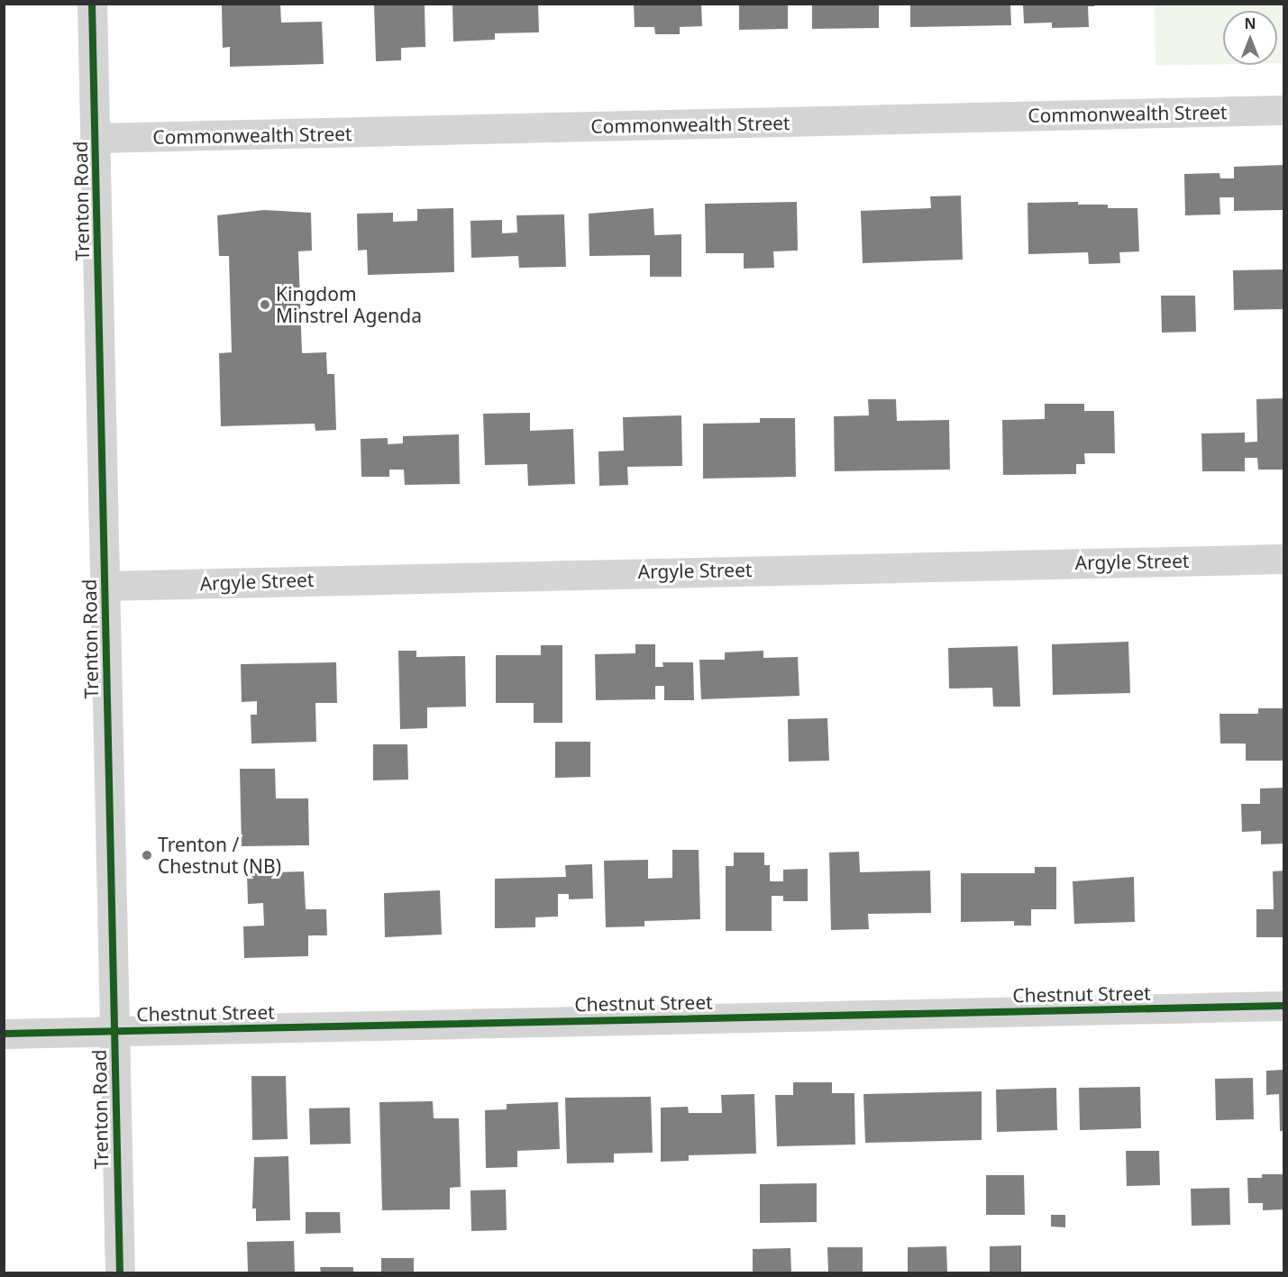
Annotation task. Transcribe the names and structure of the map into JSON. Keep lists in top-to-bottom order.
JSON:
{
  "streets": {
    "street": [
      "Commonwealth Street",
      "Trenton Road",
      "Argyle Street",
      "Chestnut Street"
    ]
  },
  "crossings": [
    ["Commonwealth Street", "Trenton Road"],
    ["Trenton Road", "Argyle Street"],
    ["Trenton Road", "Chestnut Street"]
  ],
  "places": ["Kingdom Minstrel Agenda", "Trenton / Chestnut (NB)"],
  "north": "top"
}
